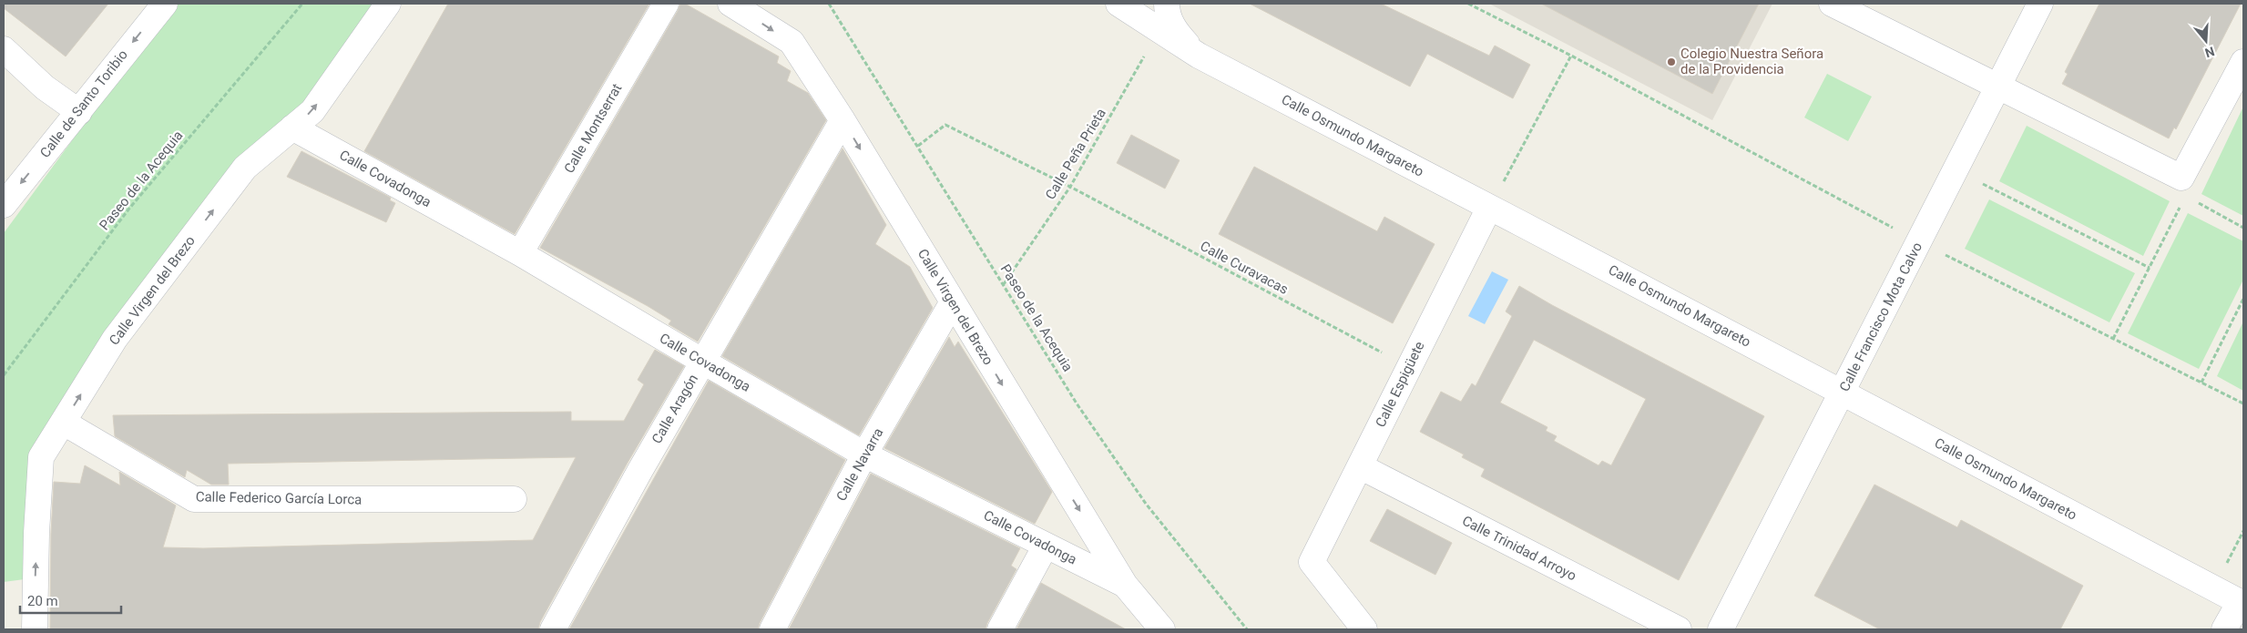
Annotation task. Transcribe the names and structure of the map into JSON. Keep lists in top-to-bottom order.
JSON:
{
  "streets": {
    "street": [
      "Calle de Santo Toribio",
      "Calle Montserrat",
      "Calle Osmundo Margareto",
      "Calle Covadonga",
      "Calle Virgen del Brezo",
      "Calle Francisco Mota Calvo",
      "Calle Espigüete",
      "Calle Aragón",
      "Calle Navarra",
      "Calle Federico García Lorca",
      "Calle Trinidad Arroyo"
    ],
    "path": ["Calle Peña Prieta", "Paseo de la Acequia", "Calle Curavacas"]
  },
  "crossings": [
    ["Calle Montserrat", "Calle Covadonga"],
    ["Calle Osmundo Margareto", "Calle Peña Prieta"],
    ["Calle Osmundo Margareto", "Calle Francisco Mota Calvo"],
    ["Calle Osmundo Margareto", "Calle Espigüete"],
    ["Calle Peña Prieta", "Paseo de la Acequia"],
    ["Calle Peña Prieta", "Calle Curavacas"],
    ["Calle Covadonga", "Calle Virgen del Brezo"],
    ["Calle Covadonga", "Calle Aragón"],
    ["Calle Covadonga", "Calle Navarra"],
    ["Paseo de la Acequia", "Calle Curavacas"],
    ["Calle Curavacas", "Calle Espigüete"],
    ["Calle Virgen del Brezo", "Calle Aragón"],
    ["Calle Virgen del Brezo", "Calle Navarra"],
    ["Calle Virgen del Brezo", "Calle Federico García Lorca"],
    ["Calle Espigüete", "Calle Trinidad Arroyo"]
  ],
  "one_way": ["Calle de Santo Toribio"],
  "places": ["Colegio Nuestra Señora de la Providencia"],
  "scale_bar": "20 m",
  "north": "bottom"
}
